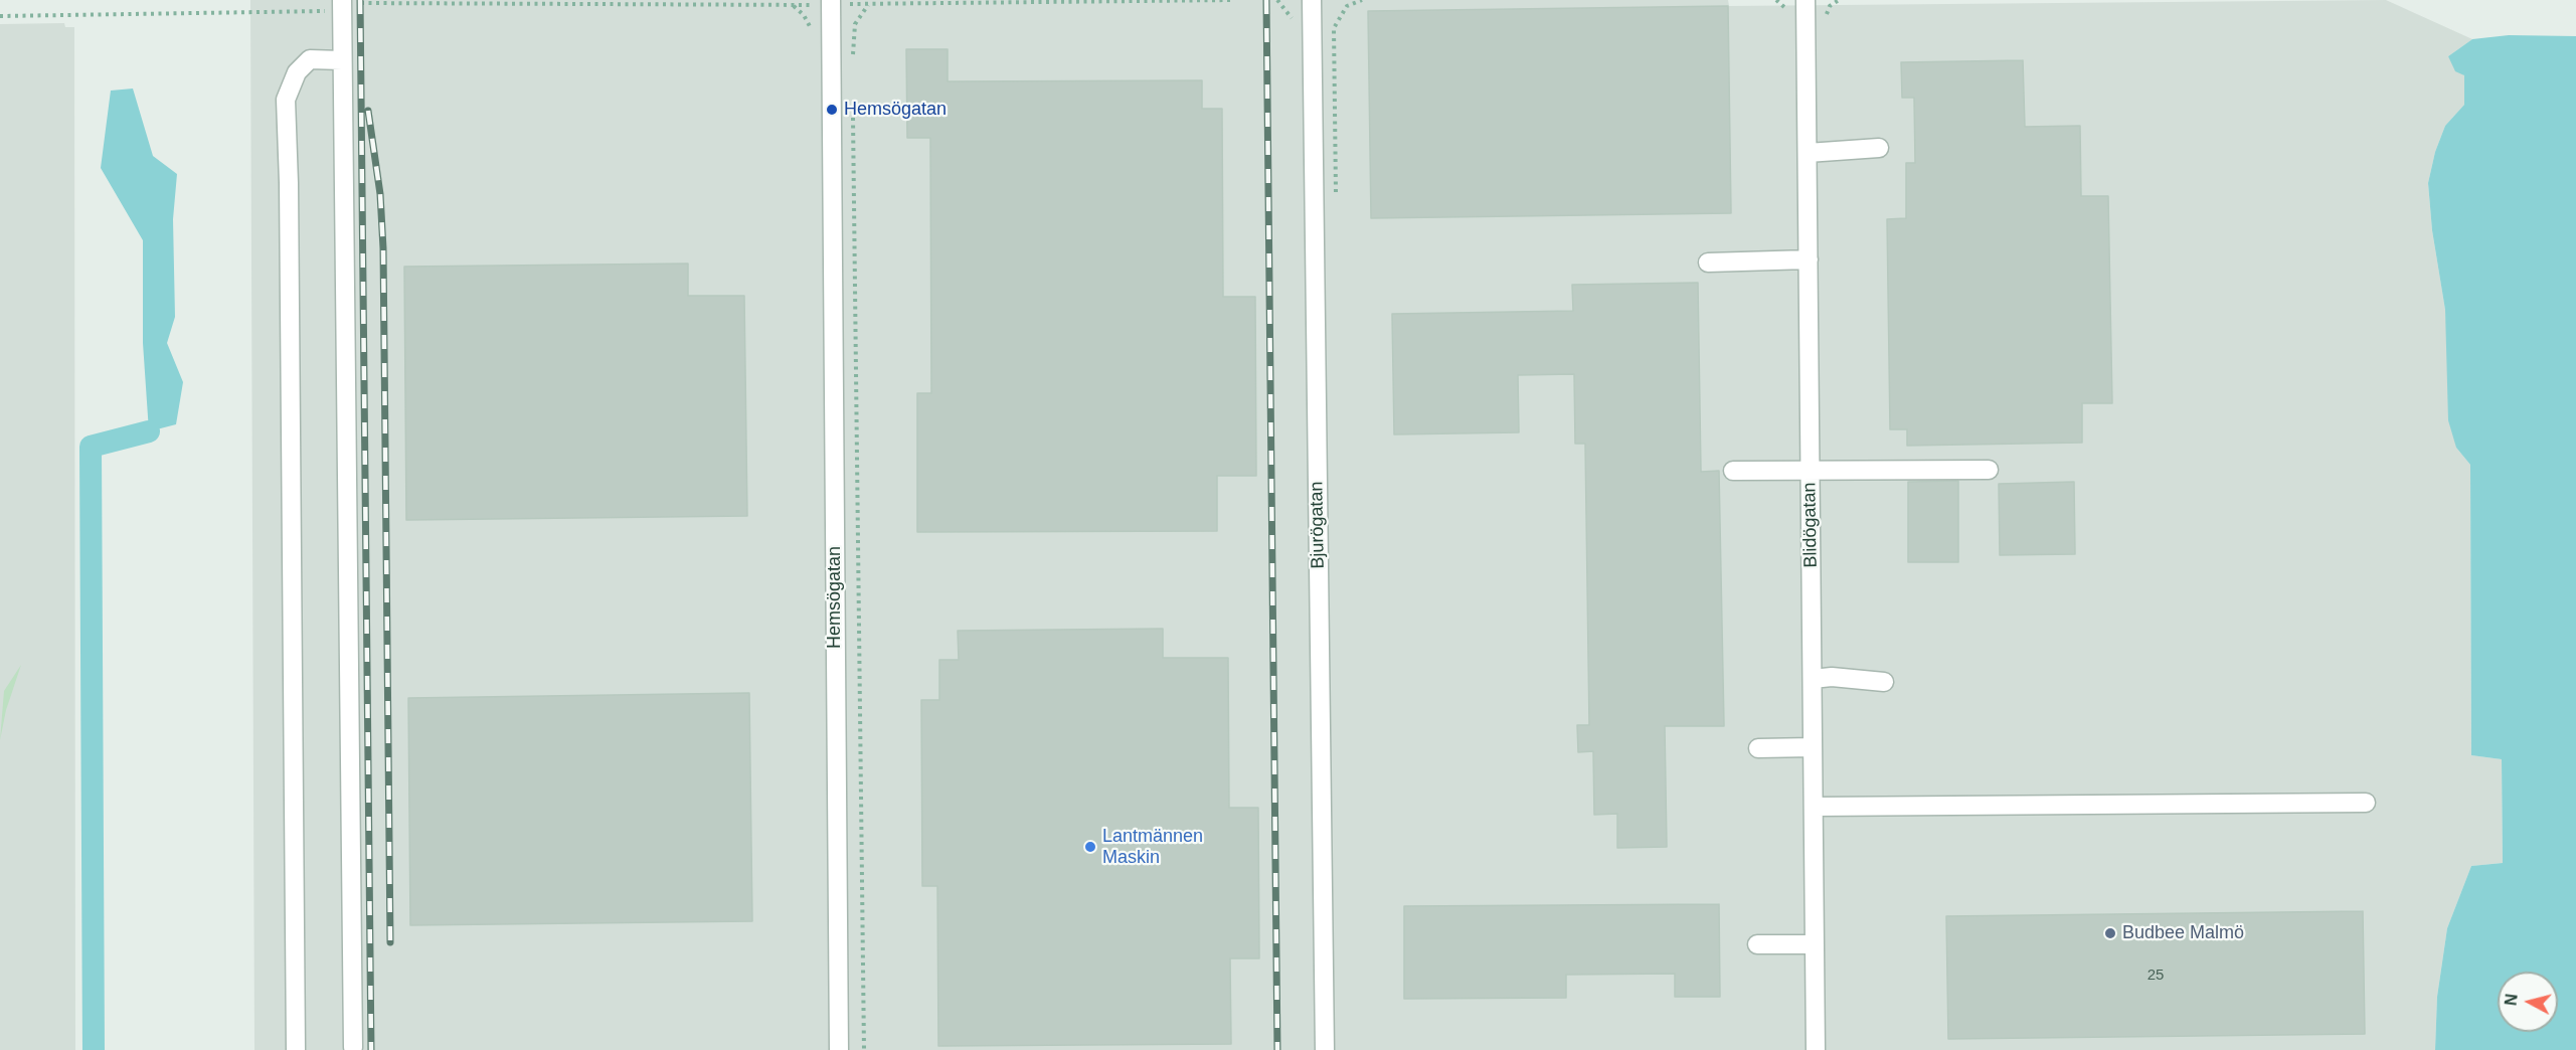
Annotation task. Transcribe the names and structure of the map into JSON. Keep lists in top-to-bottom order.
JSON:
{
  "streets": {
    "street": ["Bjurögatan", "Blidögatan", "Hemsögatan"]
  },
  "places": ["Hemsögatan", "Lantmännen Maskin", "Budbee Malmö"],
  "house_numbers": ["25"],
  "north": "left"
}
